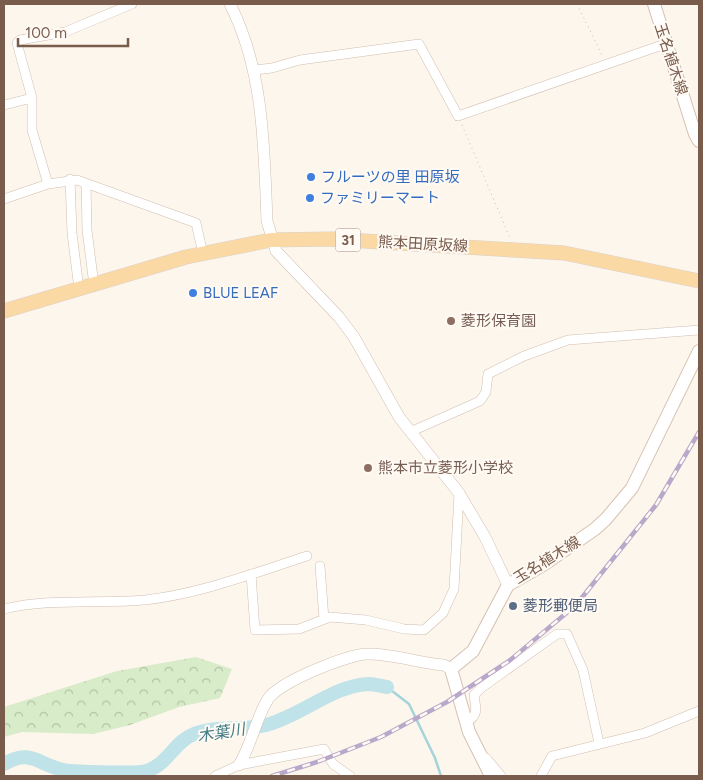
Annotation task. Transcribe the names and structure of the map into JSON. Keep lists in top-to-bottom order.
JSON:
{
  "streets": {
    "main road": ["玉名植木線", "31", "熊本田原坂線"]
  },
  "water": ["木葉川"],
  "places": [
    "フルーツの里 田原坂",
    "ファミリーマート",
    "BLUE LEAF",
    "菱形保育園",
    "熊本市立菱形小学校",
    "菱形郵便局"
  ],
  "scale_bar": "100 m"
}
